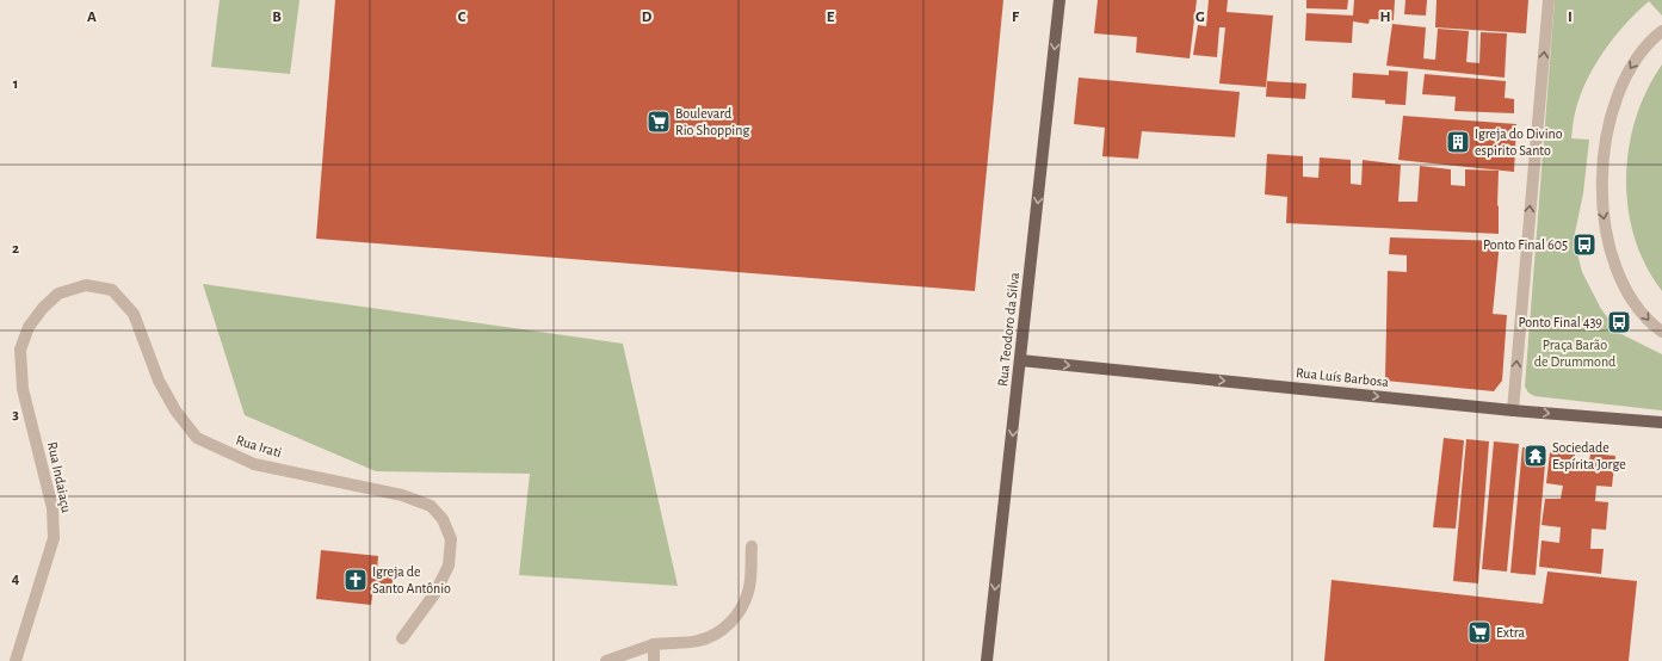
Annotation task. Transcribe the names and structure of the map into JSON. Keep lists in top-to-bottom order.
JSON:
{
  "streets": {
    "main road": ["Rua Teodoro da Silva", "Rua Luís Barbosa"],
    "street": ["Rua Irati", "Rua Indaiaçu"]
  },
  "crossings": [
    ["Rua Teodoro da Silva", "Rua Luís Barbosa"],
    ["Rua Irati", "Rua Indaiaçu"]
  ],
  "one_way": ["Rua Teodoro da Silva", "Rua Luís Barbosa"],
  "parks": ["Praça Barão de Drummond"],
  "places": {
    "supermarket": ["Boulevard Rio Shopping", "Extra"],
    "building": ["Igreja do Divino espirito Santo"],
    "bus stop": ["Ponto Final 605", "Ponto Final 439"],
    "temple": ["Sociedade Espírita Jorge"],
    "church": ["Igreja de Santo Antônio"]
  },
  "grid": {
    "columns": [
      "A",
      "B",
      "C",
      "D",
      "E",
      "F",
      "G",
      "H",
      "I"
    ],
    "rows": [
      "1",
      "2",
      "3",
      "4"
    ]
  }
}
